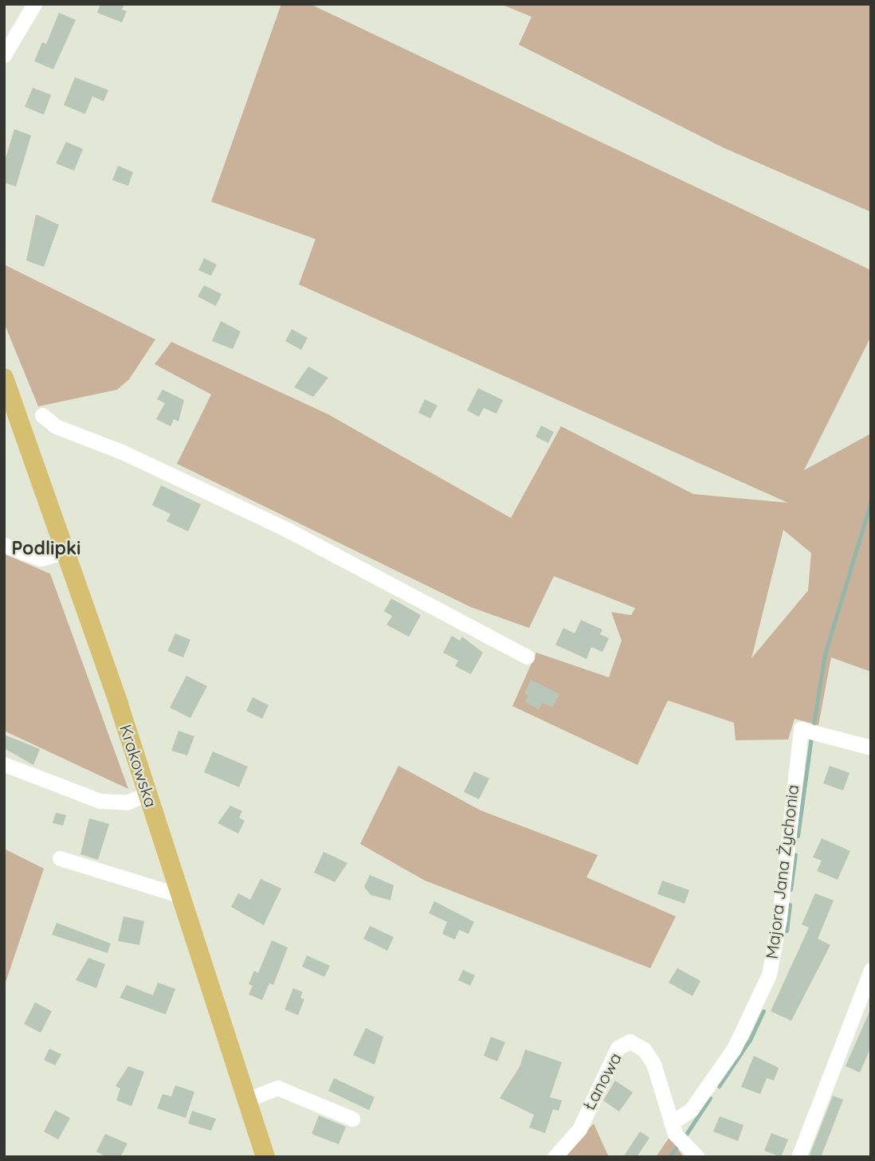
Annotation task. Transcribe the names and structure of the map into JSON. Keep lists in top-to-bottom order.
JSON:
{
  "streets": {
    "main road": ["Krakowska"],
    "street": ["Majora Jana Żychonia", "Łanowa"]
  },
  "crossings": [
    ["Majora Jana Żychonia", "Łanowa"]
  ],
  "districts": ["Podlipki"]
}
